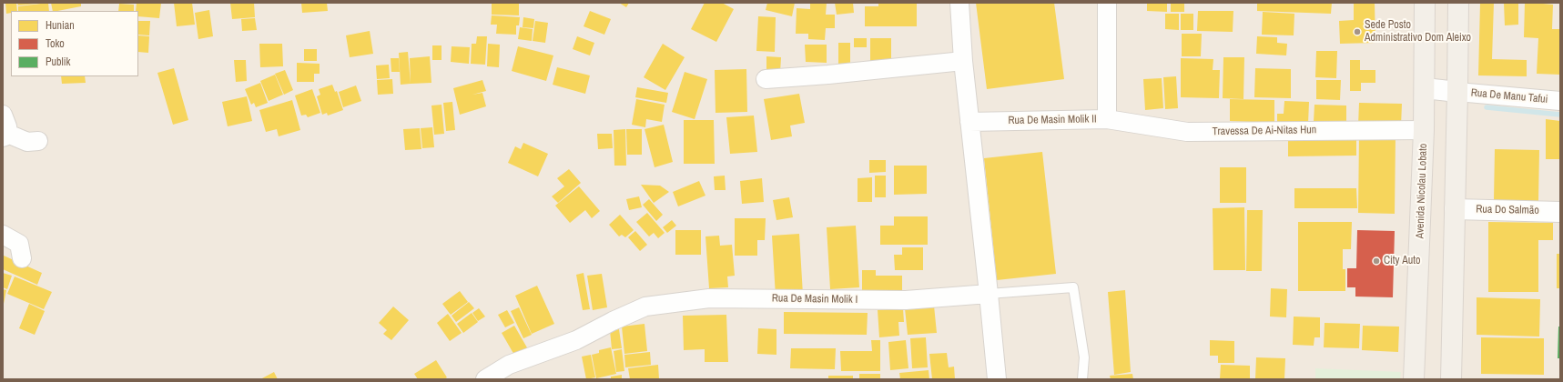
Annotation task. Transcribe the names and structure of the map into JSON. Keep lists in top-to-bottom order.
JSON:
{
  "streets": {
    "main road": ["Avenida Nicolau Lobato"],
    "street": [
      "Rua De Manu Tafui",
      "Rua De Masin Molik II",
      "Travessa De Ai-Nitas Hun",
      "Rua Do Salmão",
      "Rua De Masin Molik I"
    ]
  },
  "crossings": [
    ["Rua De Masin Molik II", "Travessa De Ai-Nitas Hun"],
    ["Travessa De Ai-Nitas Hun", "Avenida Nicolau Lobato"]
  ],
  "places": ["Sede Posto Administrativo Dom Aleixo", "City Auto"],
  "legend": ["Hunian", "Toko", "Publik"]
}
